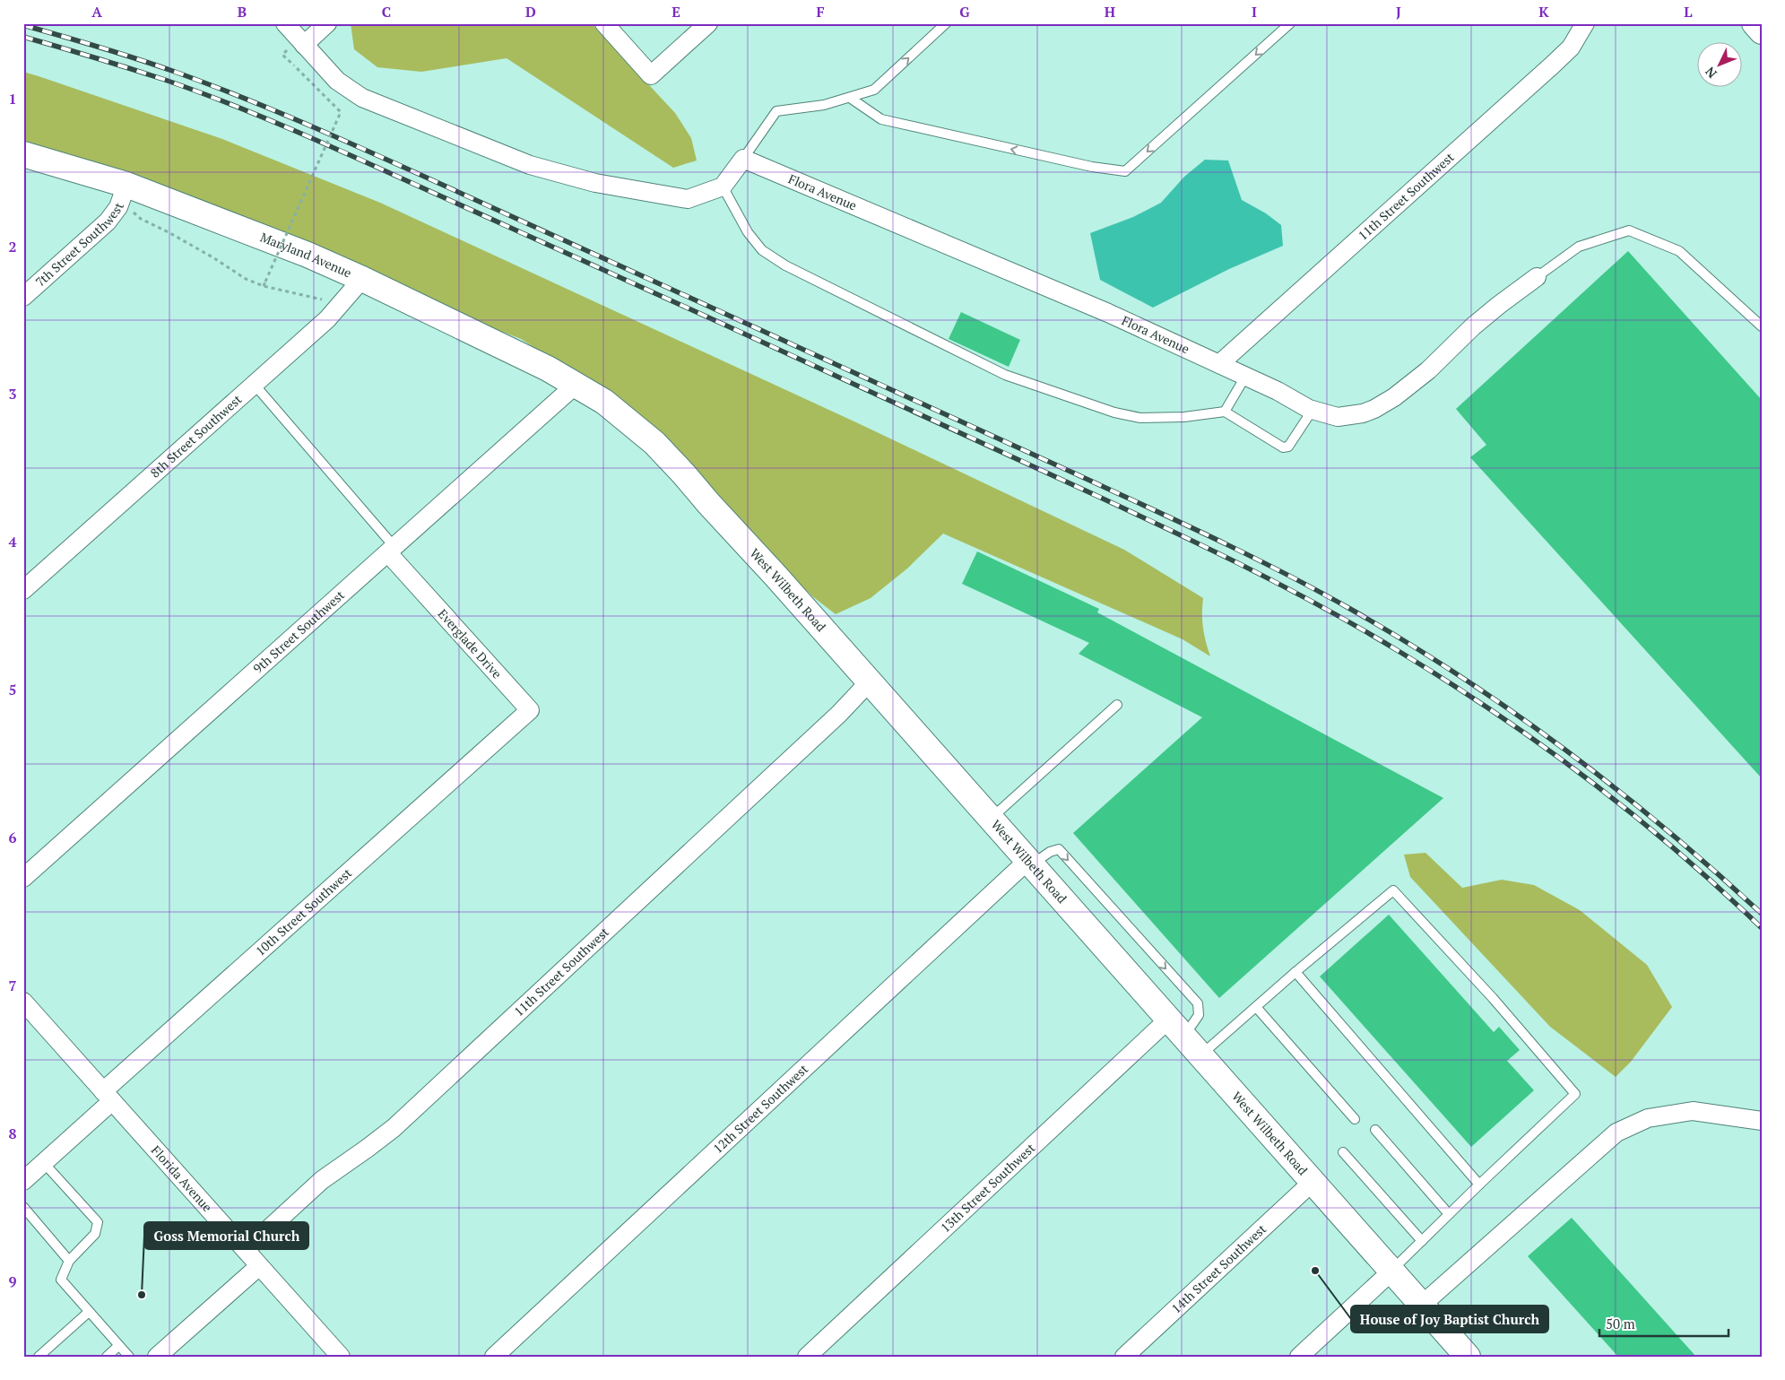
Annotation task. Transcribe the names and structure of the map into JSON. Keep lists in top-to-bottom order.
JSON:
{
  "streets": {
    "main road": ["Maryland Avenue", "West Wilbeth Road"],
    "street": [
      "Flora Avenue",
      "11th Street Southwest",
      "7th Street Southwest",
      "8th Street Southwest",
      "9th Street Southwest",
      "Everglade Drive",
      "10th Street Southwest",
      "12th Street Southwest",
      "Florida Avenue",
      "13th Street Southwest",
      "14th Street Southwest"
    ]
  },
  "crossings": [
    ["Flora Avenue", "11th Street Southwest"],
    ["11th Street Southwest", "West Wilbeth Road"],
    ["11th Street Southwest", "Florida Avenue"],
    ["7th Street Southwest", "Maryland Avenue"],
    ["Maryland Avenue", "8th Street Southwest"],
    ["Maryland Avenue", "West Wilbeth Road"],
    ["Maryland Avenue", "9th Street Southwest"],
    ["West Wilbeth Road", "9th Street Southwest"],
    ["West Wilbeth Road", "12th Street Southwest"],
    ["West Wilbeth Road", "13th Street Southwest"],
    ["West Wilbeth Road", "14th Street Southwest"],
    ["9th Street Southwest", "Everglade Drive"],
    ["Everglade Drive", "10th Street Southwest"],
    ["10th Street Southwest", "Florida Avenue"]
  ],
  "places": ["House of Joy Baptist Church", "Goss Memorial Church"],
  "scale_bar": "50 m",
  "north": "bottom left",
  "grid": {
    "columns": [
      "A",
      "B",
      "C",
      "D",
      "E",
      "F",
      "G",
      "H",
      "I",
      "J",
      "K",
      "L"
    ],
    "rows": [
      "1",
      "2",
      "3",
      "4",
      "5",
      "6",
      "7",
      "8",
      "9"
    ]
  }
}
